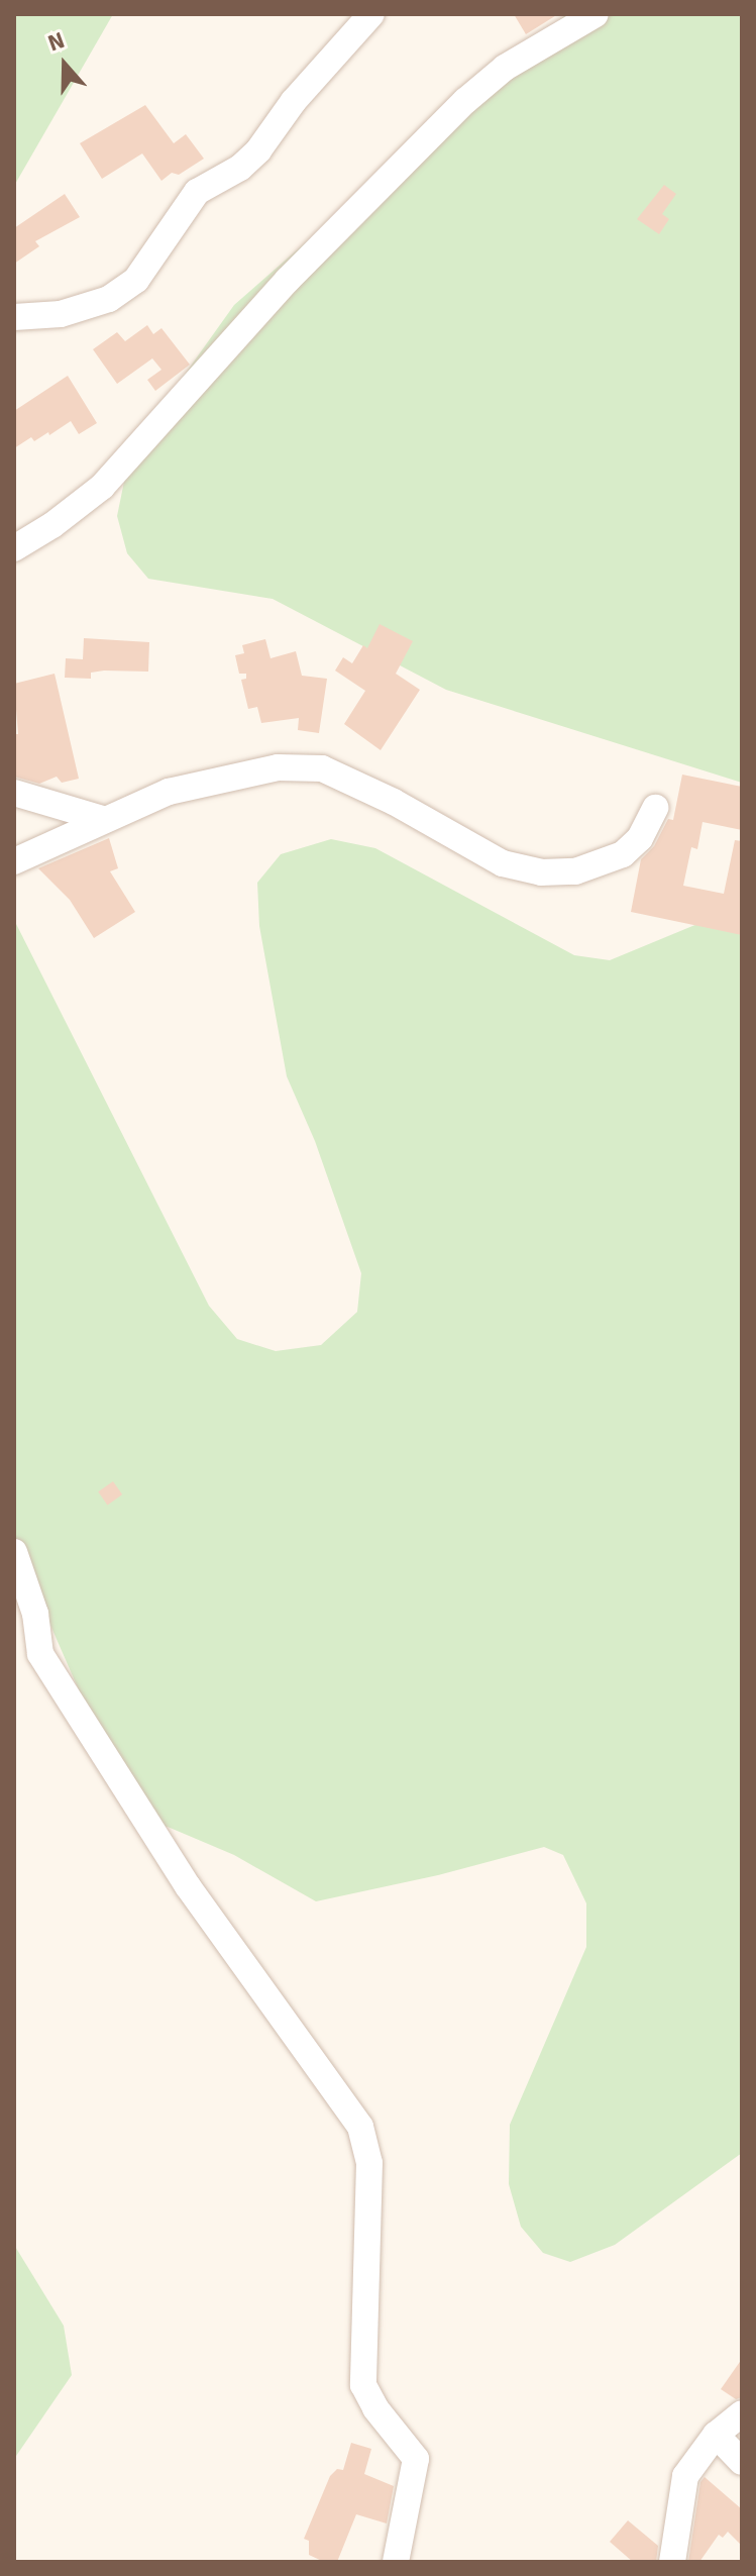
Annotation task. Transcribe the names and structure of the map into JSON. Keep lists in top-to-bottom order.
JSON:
{
  "north": "top"
}
